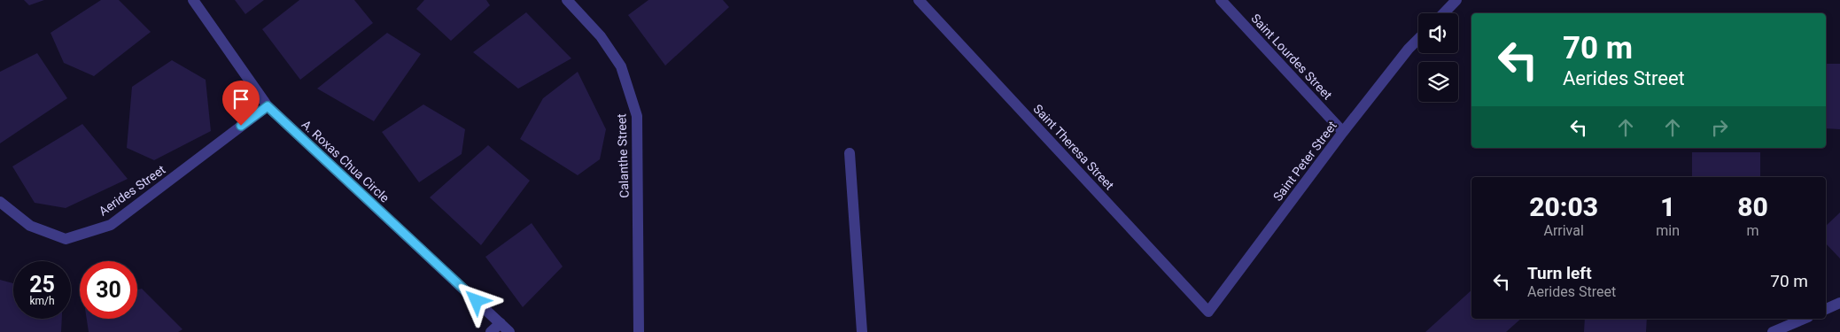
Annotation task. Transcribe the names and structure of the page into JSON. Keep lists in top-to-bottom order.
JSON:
{
  "streets": {
    "street": [
      "Saint Lourdes Street",
      "Saint Theresa Street",
      "Calanthe Street",
      "A. Roxas Chua Circle",
      "Saint Peter Street",
      "Aerides Street"
    ]
  },
  "crossings": [
    ["Saint Lourdes Street", "Saint Peter Street"],
    ["Saint Theresa Street", "Saint Peter Street"],
    ["A. Roxas Chua Circle", "Aerides Street"]
  ],
  "page": {
    "turn": ["70 m", "Aerides Street"],
    "eta": [
      "20:03",
      "Arrival",
      "1",
      "min",
      "80",
      "m"
    ],
    "list": [
      {
        "name": "Turn left",
        "note": "Aerides Street",
        "value": "70 m"
      }
    ],
    "speed": "25 km/h",
    "limit": "30"
  }
}
